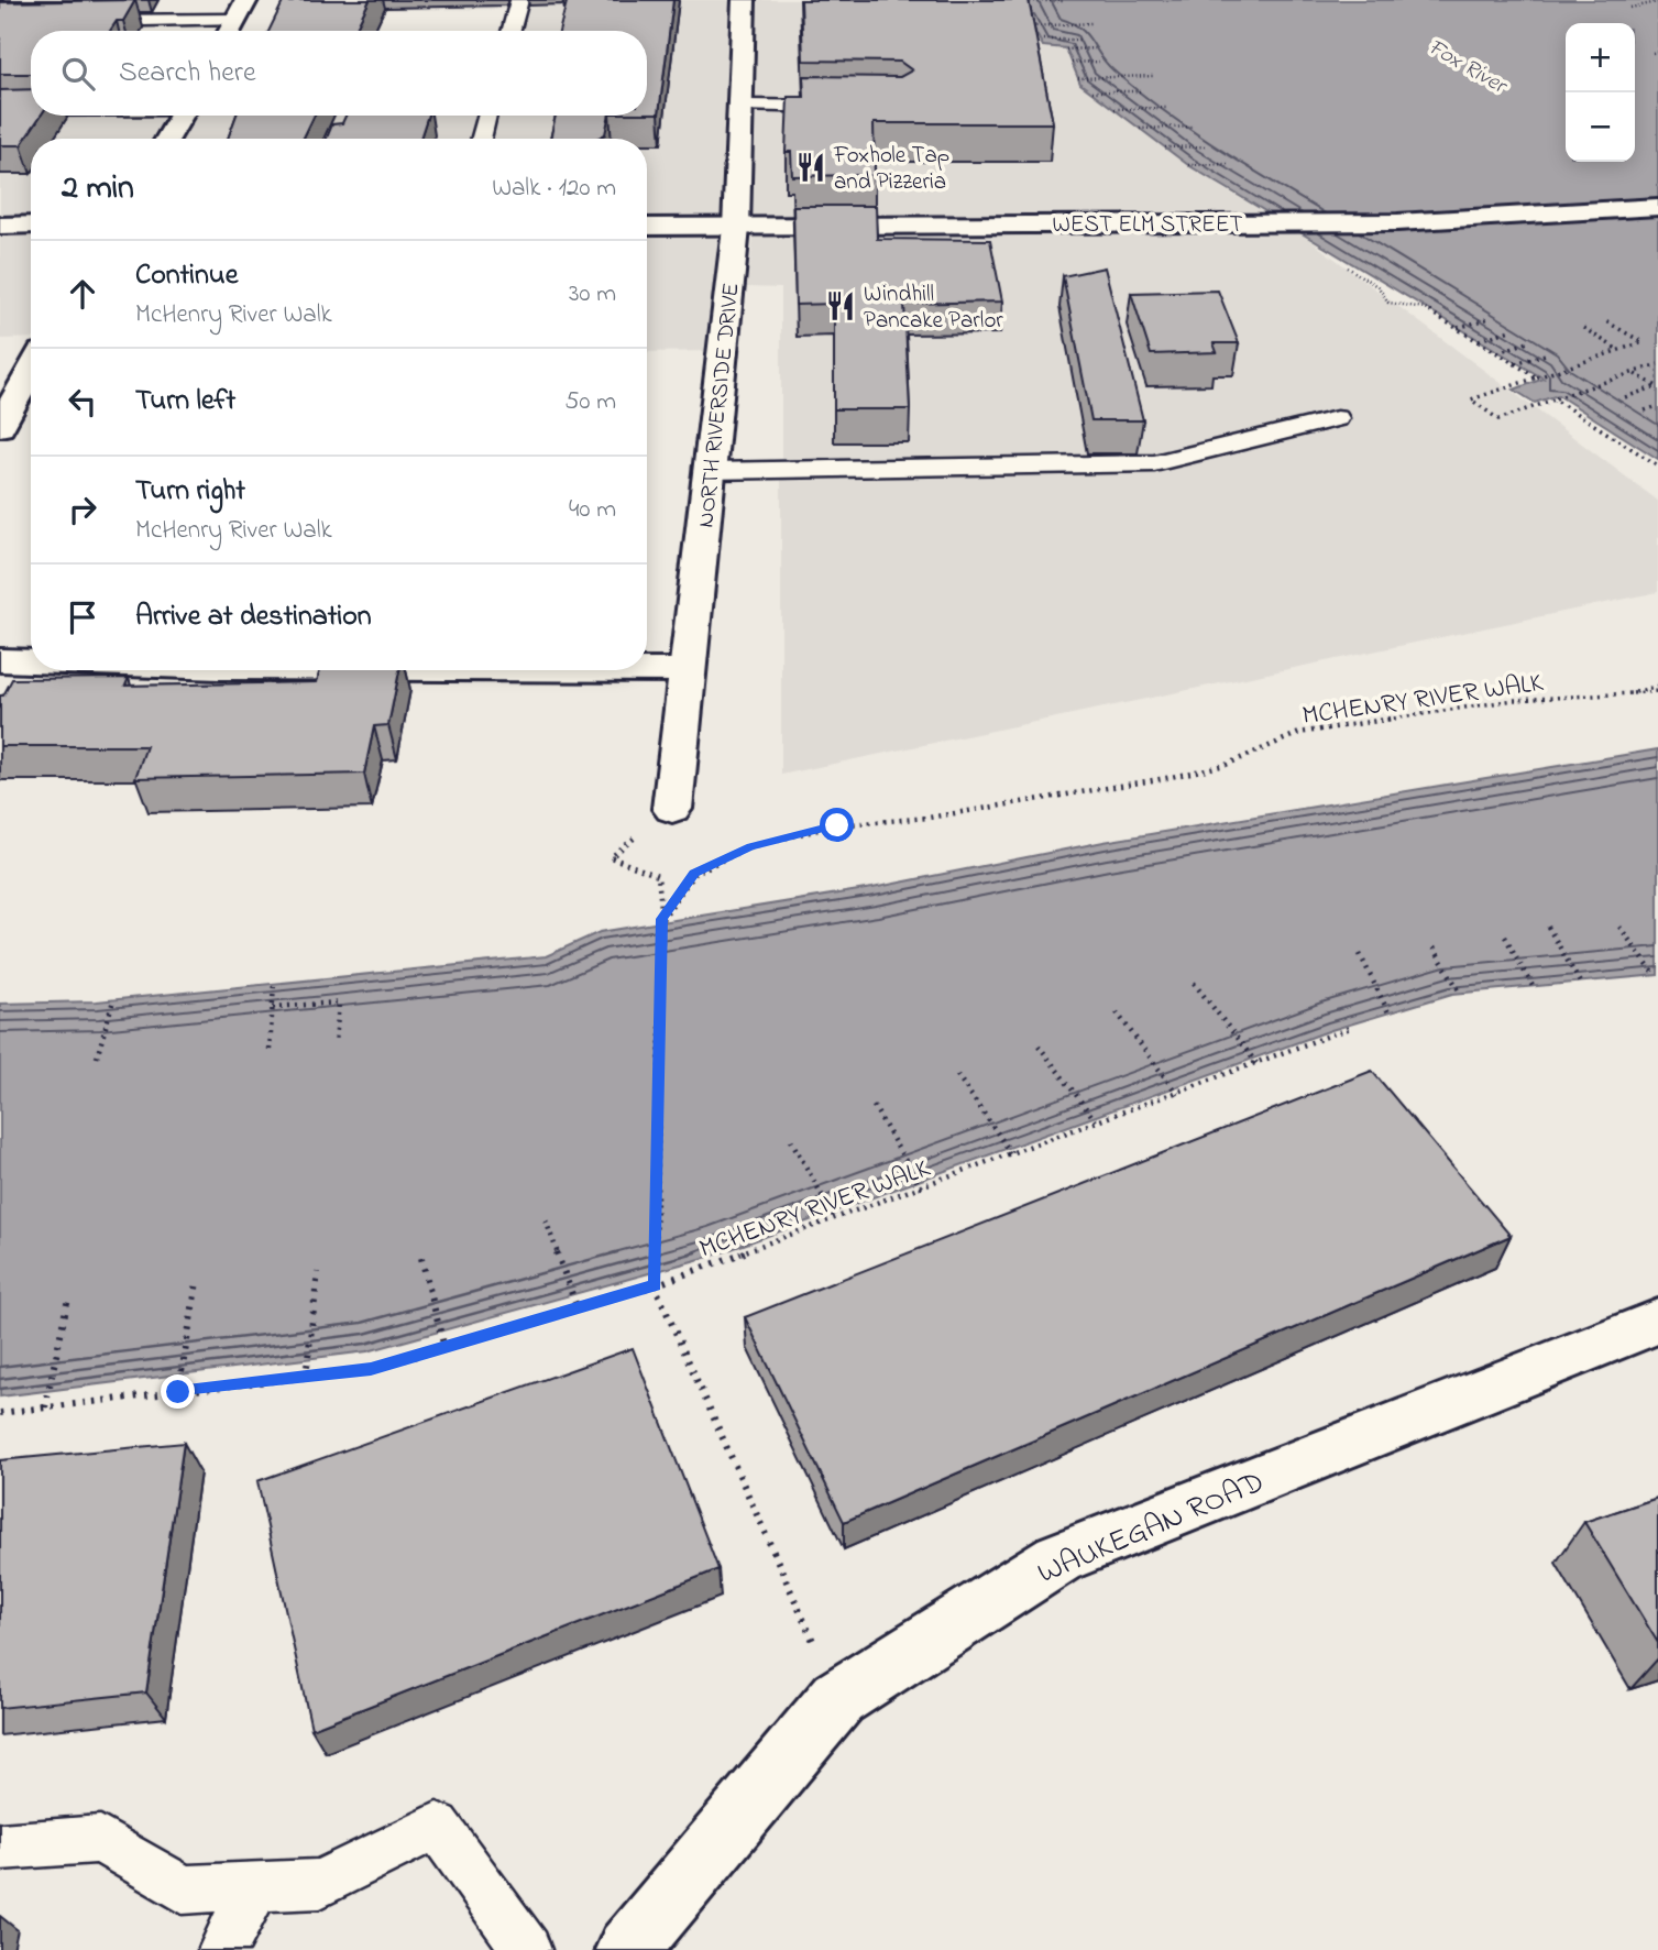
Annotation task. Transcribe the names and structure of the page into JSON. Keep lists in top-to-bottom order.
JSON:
{
  "streets": {
    "street": ["WEST ELM STREET", "NORTH RIVERSIDE DRIVE", "WAUKEGAN ROAD"],
    "path": ["MCHENRY RIVER WALK"]
  },
  "crossings": [
    ["WEST ELM STREET", "NORTH RIVERSIDE DRIVE"]
  ],
  "water": ["Fox River"],
  "places": {
    "restaurant": ["Foxhole Tap and Pizzeria", "Windhill Pancake Parlor"]
  },
  "page": {
    "map_buttons": ["+", "−"],
    "search": "Search here",
    "heading": ["2 min", "Walk · 120 m"],
    "list": [
      ["Continue", "McHenry River Walk", "30 m"],
      ["Turn left", "50 m"],
      ["Turn right", "McHenry River Walk", "40 m"],
      "Arrive at destination"
    ]
  }
}
